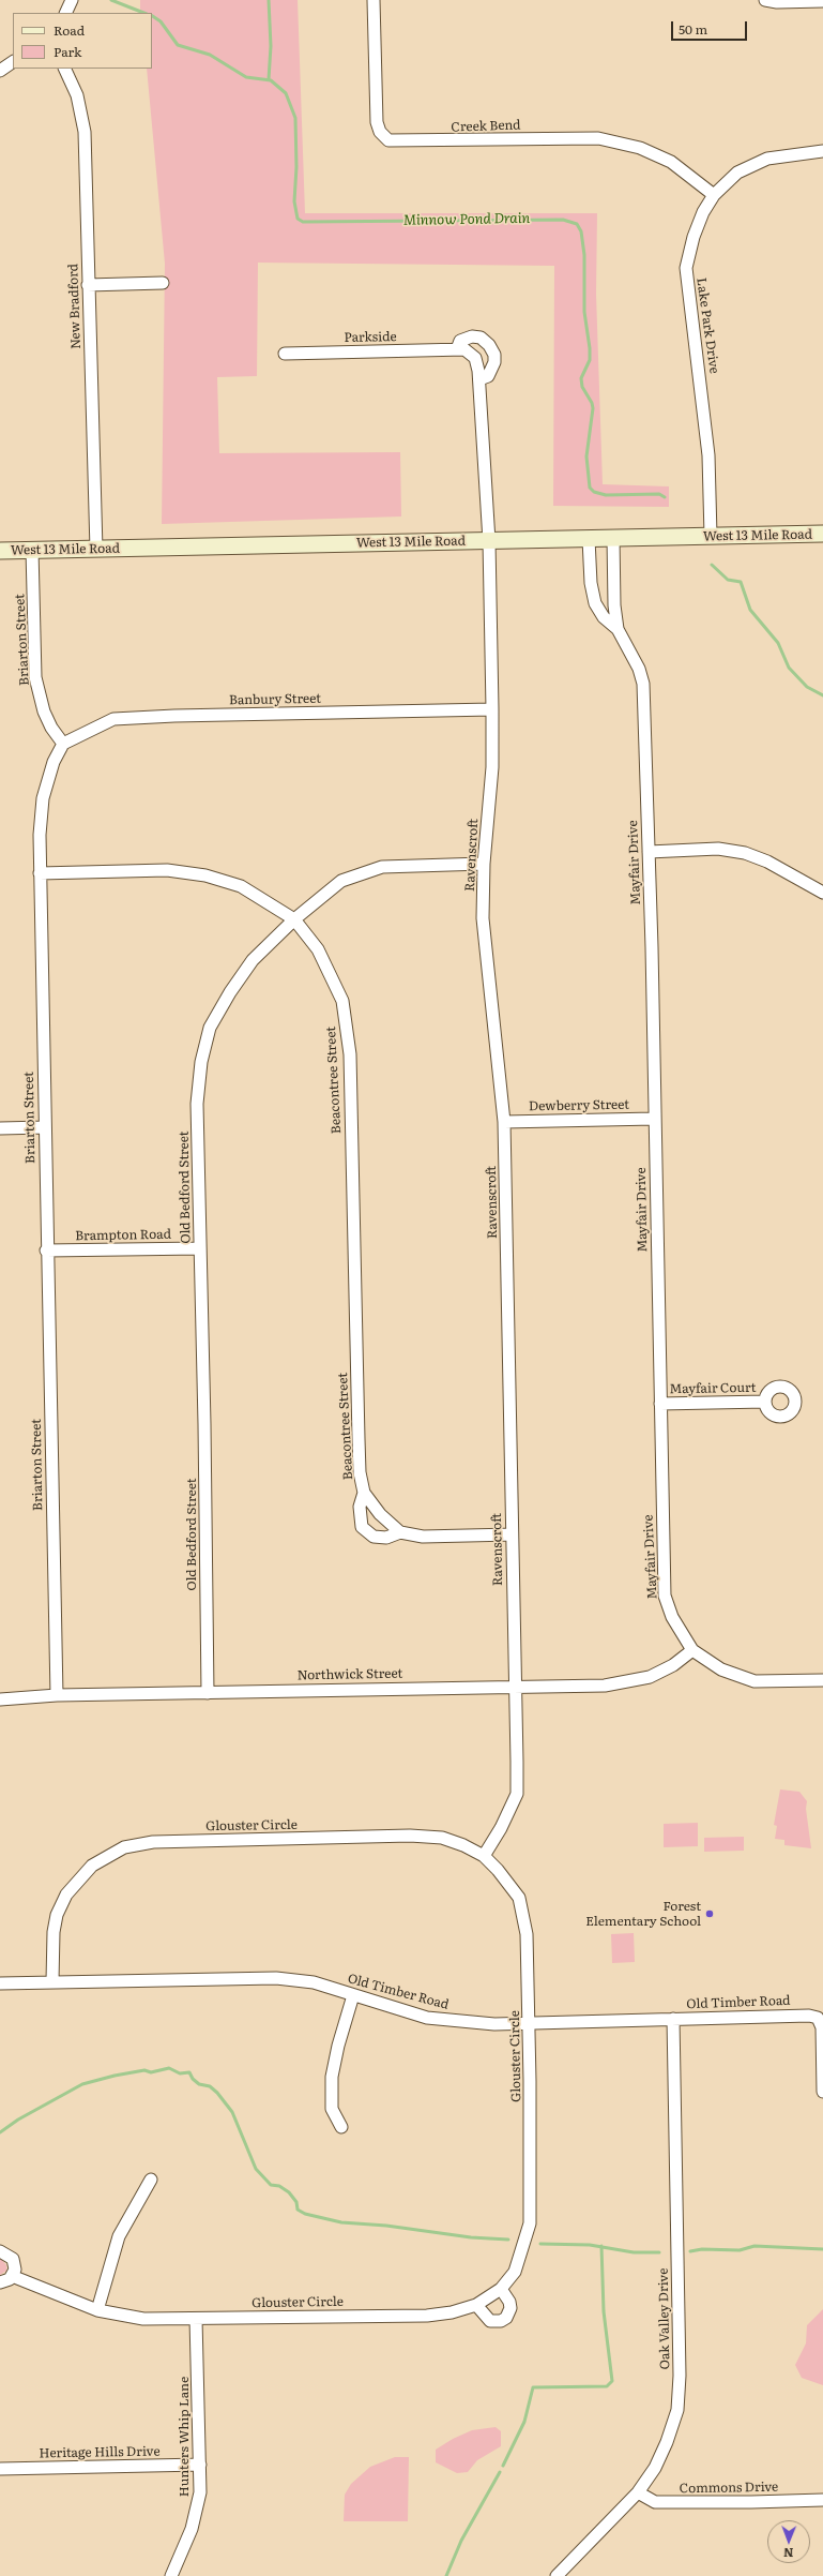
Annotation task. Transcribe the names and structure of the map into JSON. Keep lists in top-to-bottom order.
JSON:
{
  "streets": {
    "street": [
      "Creek Bend",
      "New Bradford",
      "Lake Park Drive",
      "Parkside",
      "West 13 Mile Road",
      "Briarton Street",
      "Banbury Street",
      "Ravenscroft",
      "Mayfair Drive",
      "Beacontree Street",
      "Dewberry Street",
      "Old Bedford Street",
      "Brampton Road",
      "Mayfair Court",
      "Northwick Street",
      "Glouster Circle",
      "Old Timber Road",
      "Oak Valley Drive",
      "Hunters Whip Lane",
      "Heritage Hills Drive",
      "Commons Drive"
    ]
  },
  "crossings": [
    ["Creek Bend", "Lake Park Drive"],
    ["New Bradford", "West 13 Mile Road"],
    ["Lake Park Drive", "West 13 Mile Road"],
    ["Parkside", "West 13 Mile Road"],
    ["Parkside", "Ravenscroft"],
    ["West 13 Mile Road", "Briarton Street"],
    ["West 13 Mile Road", "Ravenscroft"],
    ["West 13 Mile Road", "Mayfair Drive"],
    ["Briarton Street", "Banbury Street"],
    ["Briarton Street", "Beacontree Street"],
    ["Briarton Street", "Brampton Road"],
    ["Briarton Street", "Northwick Street"],
    ["Banbury Street", "Ravenscroft"],
    ["Ravenscroft", "Beacontree Street"],
    ["Ravenscroft", "Dewberry Street"],
    ["Ravenscroft", "Old Bedford Street"],
    ["Ravenscroft", "Northwick Street"],
    ["Ravenscroft", "Glouster Circle"],
    ["Mayfair Drive", "Dewberry Street"],
    ["Mayfair Drive", "Mayfair Court"],
    ["Mayfair Drive", "Northwick Street"],
    ["Beacontree Street", "Old Bedford Street"],
    ["Old Bedford Street", "Brampton Road"],
    ["Old Bedford Street", "Northwick Street"],
    ["Glouster Circle", "Old Timber Road"],
    ["Glouster Circle", "Hunters Whip Lane"],
    ["Old Timber Road", "Oak Valley Drive"],
    ["Oak Valley Drive", "Commons Drive"],
    ["Hunters Whip Lane", "Heritage Hills Drive"]
  ],
  "water": ["Minnow Pond Drain"],
  "places": ["Forest Elementary School"],
  "legend": ["Road", "Park"],
  "scale_bar": "50 m",
  "north": "bottom"
}
